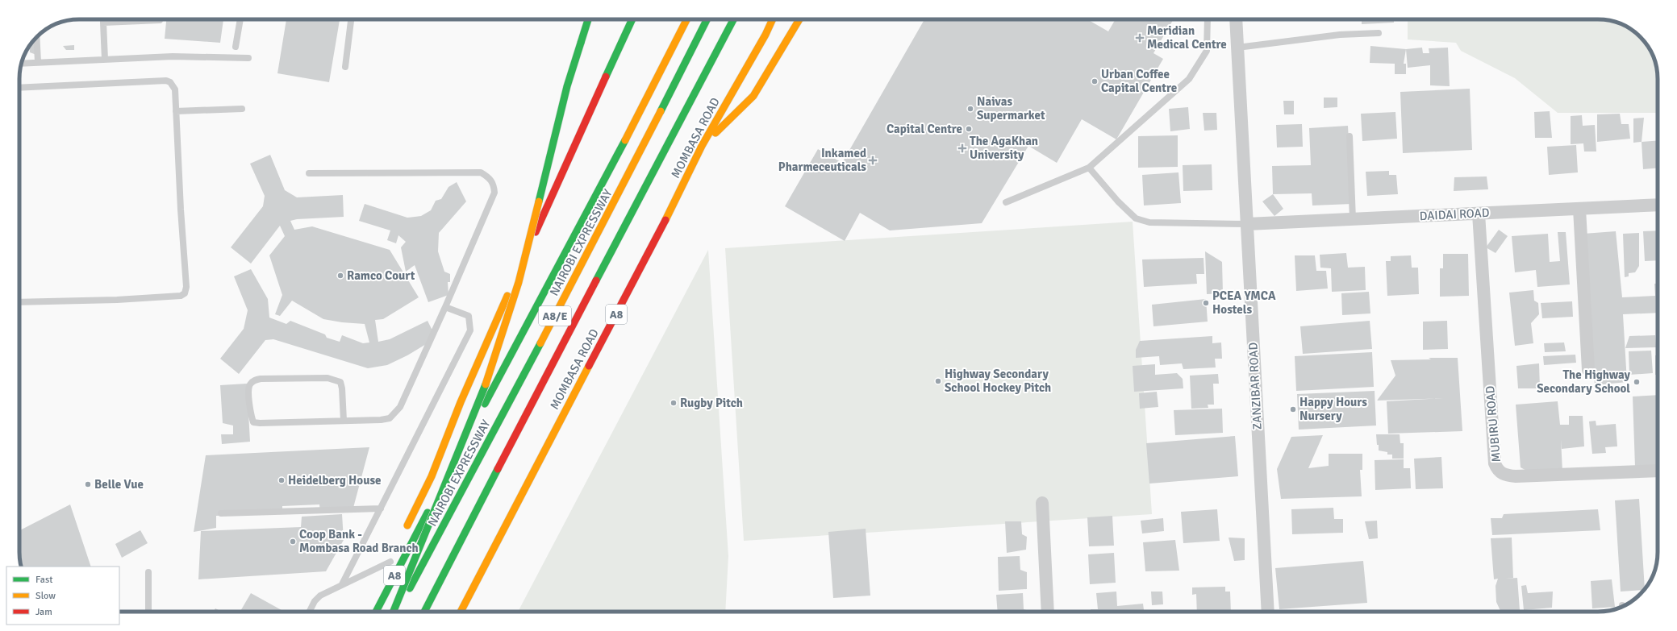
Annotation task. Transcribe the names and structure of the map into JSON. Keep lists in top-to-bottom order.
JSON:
{
  "streets": {
    "highway": [
      "MOMBASA ROAD",
      "NAIROBI EXPRESSWAY",
      "A8",
      "A8/E"
    ],
    "street": ["DAIDAI ROAD", "ZANZIBAR ROAD", "MUBIRU ROAD"]
  },
  "crossings": [
    ["DAIDAI ROAD", "ZANZIBAR ROAD"],
    ["DAIDAI ROAD", "MUBIRU ROAD"]
  ],
  "places": {
    "health": ["Meridian Medical Centre", "The AgaKhan University", "Inkamed Pharmeceuticals"],
    "other": [
      "Urban Coffee Capital Centre",
      "Naivas Supermarket",
      "Capital Centre",
      "Ramco Court",
      "PCEA YMCA Hostels",
      "Highway Secondary School Hockey Pitch",
      "The Highway Secondary School",
      "Rugby Pitch",
      "Happy Hours Nursery",
      "Heidelberg House",
      "Belle Vue",
      "Coop Bank - Mombasa Road Branch"
    ]
  },
  "legend": ["Fast", "Slow", "Jam"]
}
